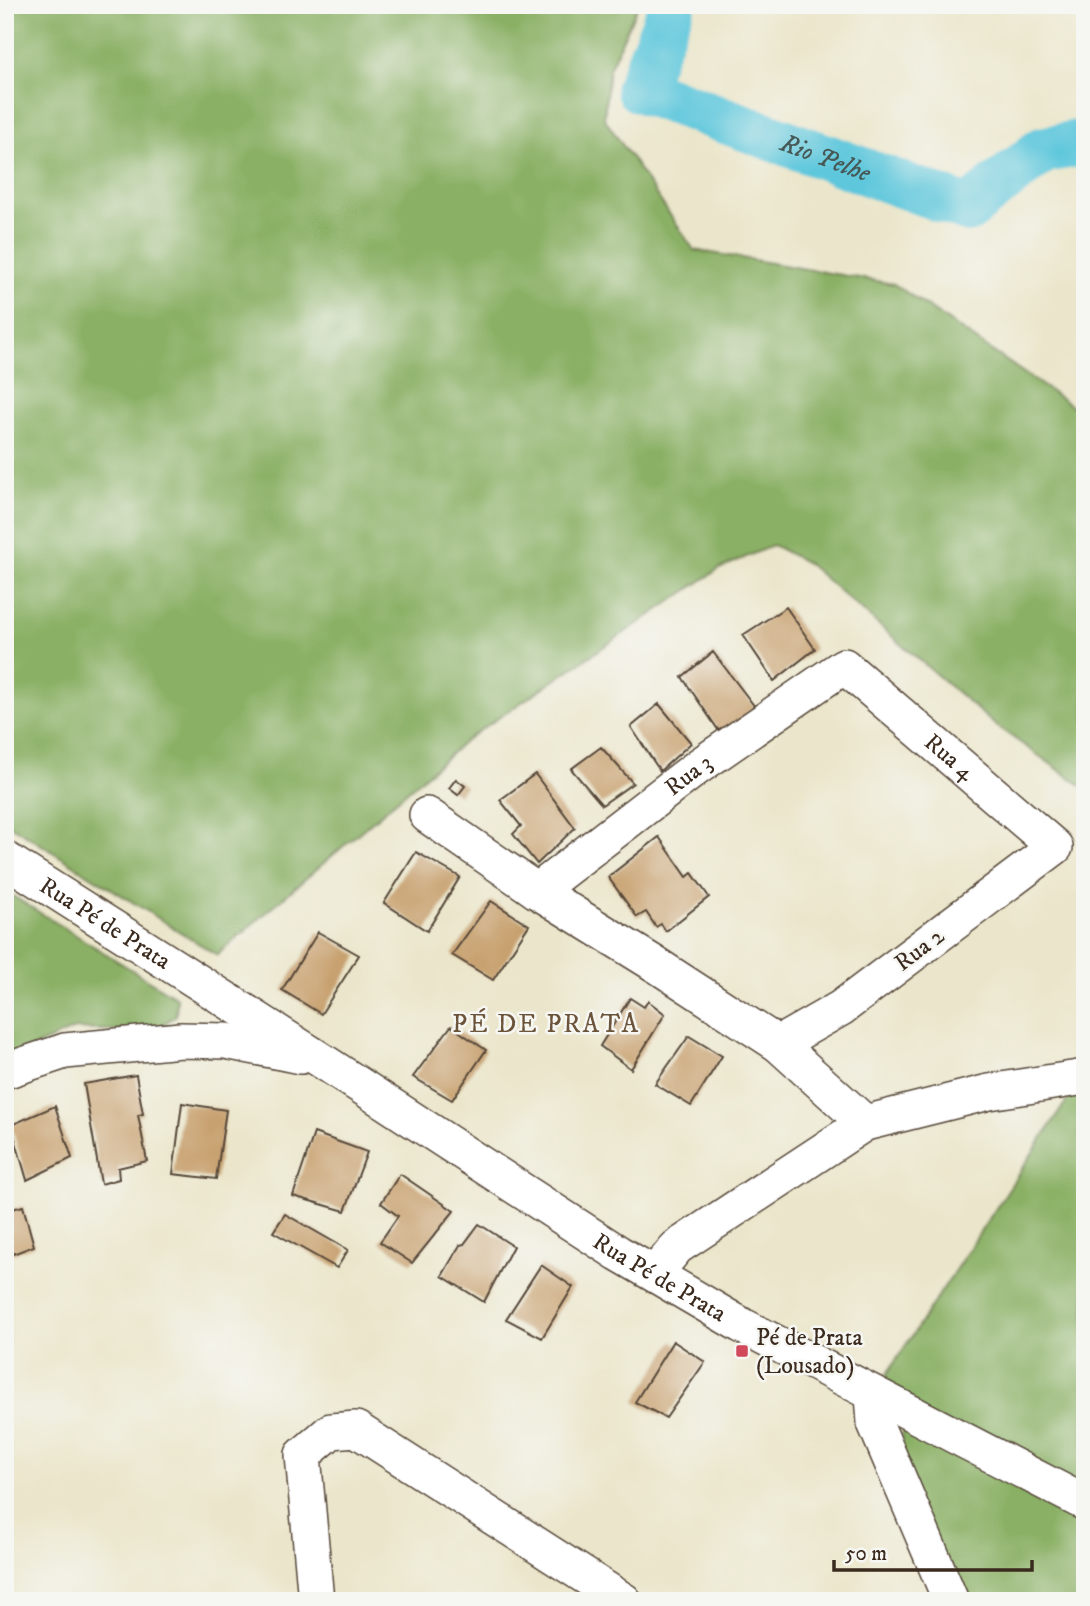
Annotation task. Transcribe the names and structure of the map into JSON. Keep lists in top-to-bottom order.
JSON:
{
  "streets": {
    "street": [
      "Rua 4",
      "Rua 3",
      "Rua Pé de Prata",
      "Rua 2"
    ]
  },
  "crossings": [
    ["Rua 4", "Rua 3"],
    ["Rua 4", "Rua 2"]
  ],
  "districts": ["PÉ DE PRATA"],
  "water": ["Rio Pelhe"],
  "places": {
    "transit": ["Pé de Prata (Lousado)"]
  },
  "scale_bar": "50 m"
}
